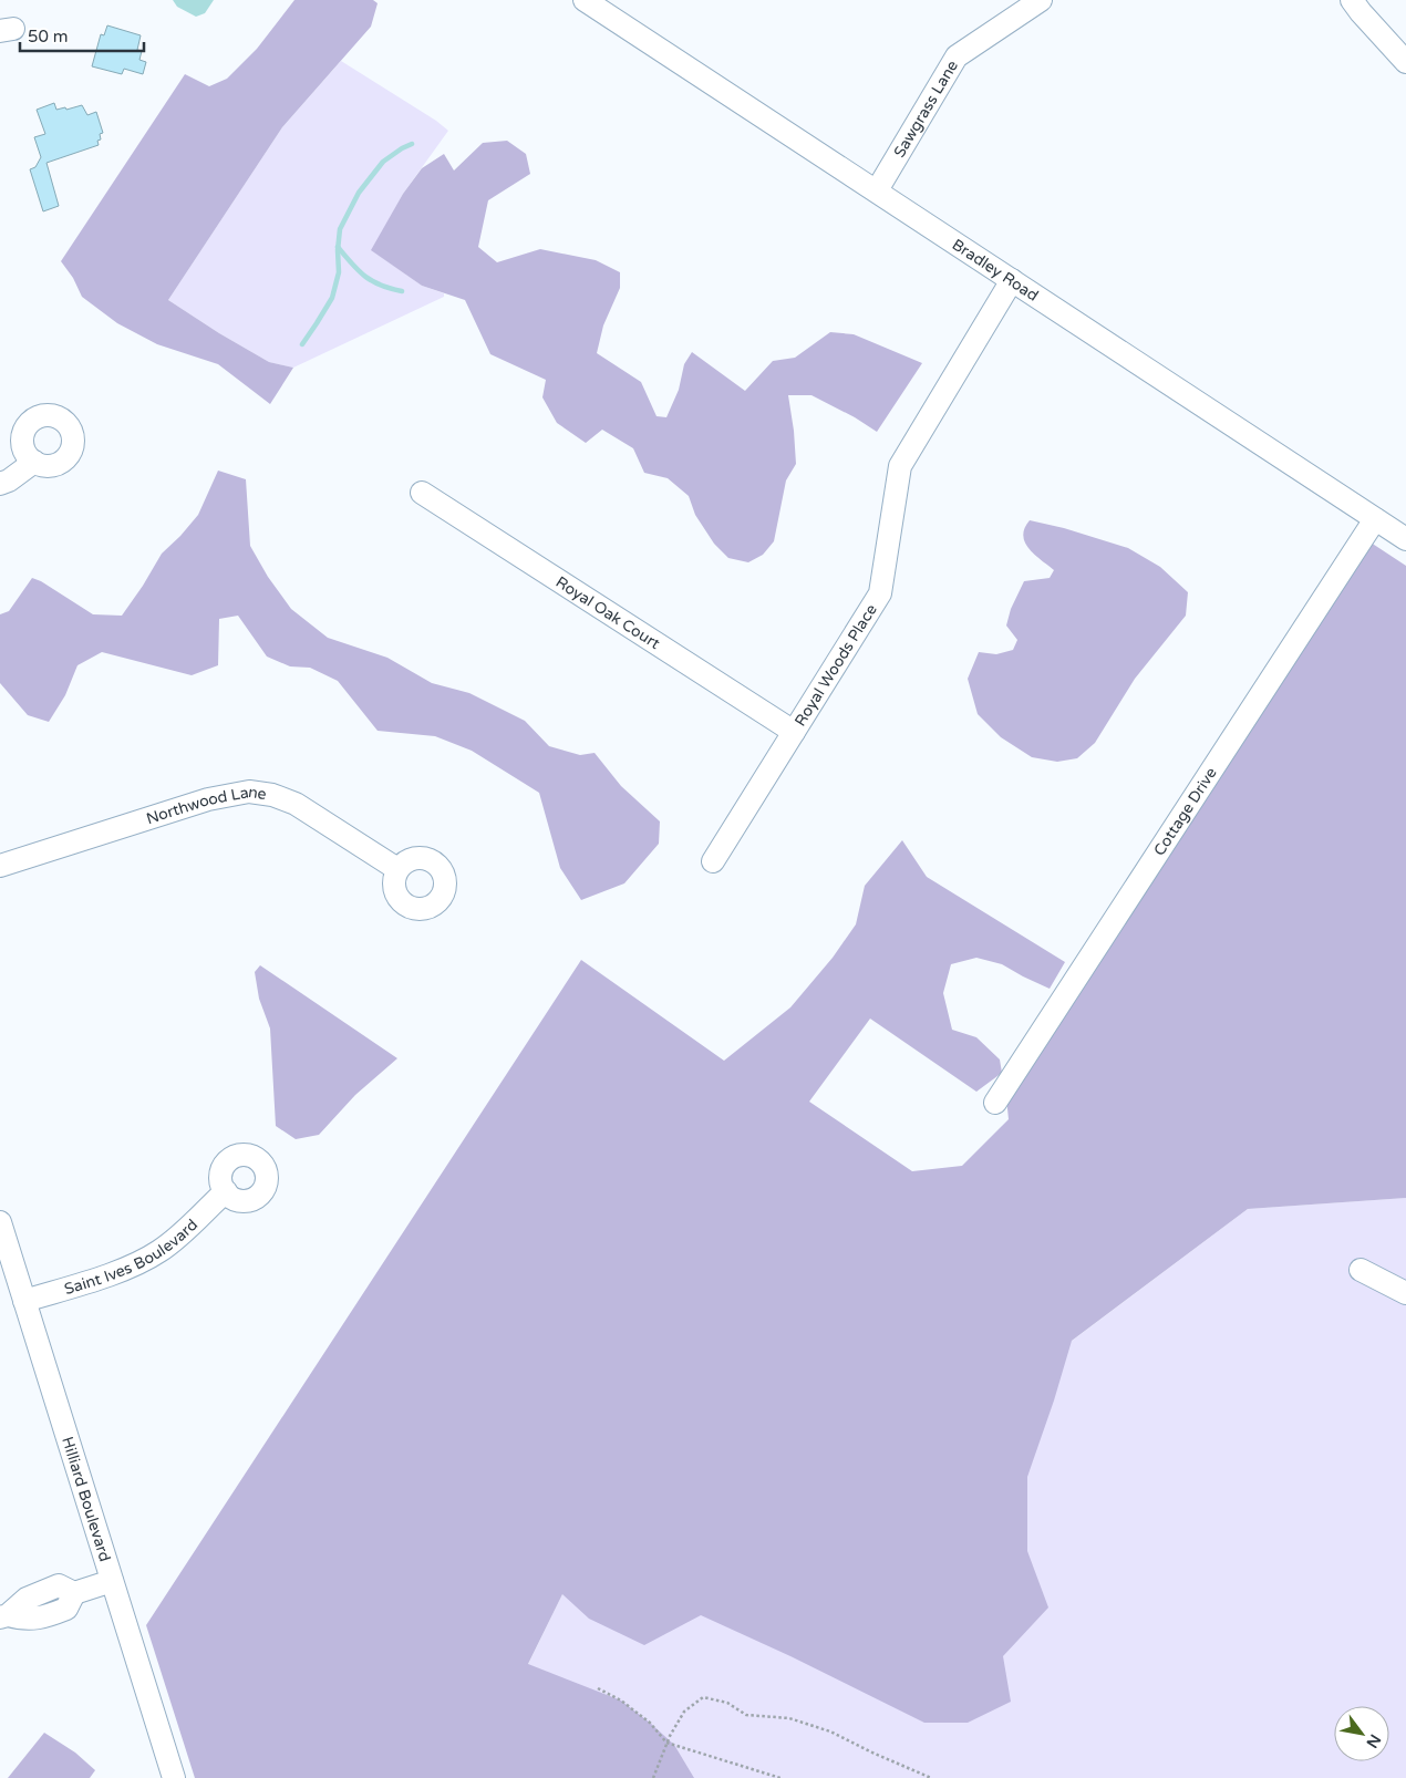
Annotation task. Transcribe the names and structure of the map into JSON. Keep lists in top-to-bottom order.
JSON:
{
  "streets": {
    "street": [
      "Sawgrass Lane",
      "Bradley Road",
      "Royal Oak Court",
      "Royal Woods Place",
      "Northwood Lane",
      "Cottage Drive",
      "Saint Ives Boulevard",
      "Hilliard Boulevard"
    ]
  },
  "crossings": [
    ["Sawgrass Lane", "Bradley Road"],
    ["Bradley Road", "Royal Woods Place"],
    ["Bradley Road", "Cottage Drive"],
    ["Royal Oak Court", "Royal Woods Place"],
    ["Saint Ives Boulevard", "Hilliard Boulevard"]
  ],
  "scale_bar": "50 m",
  "north": "bottom right"
}
